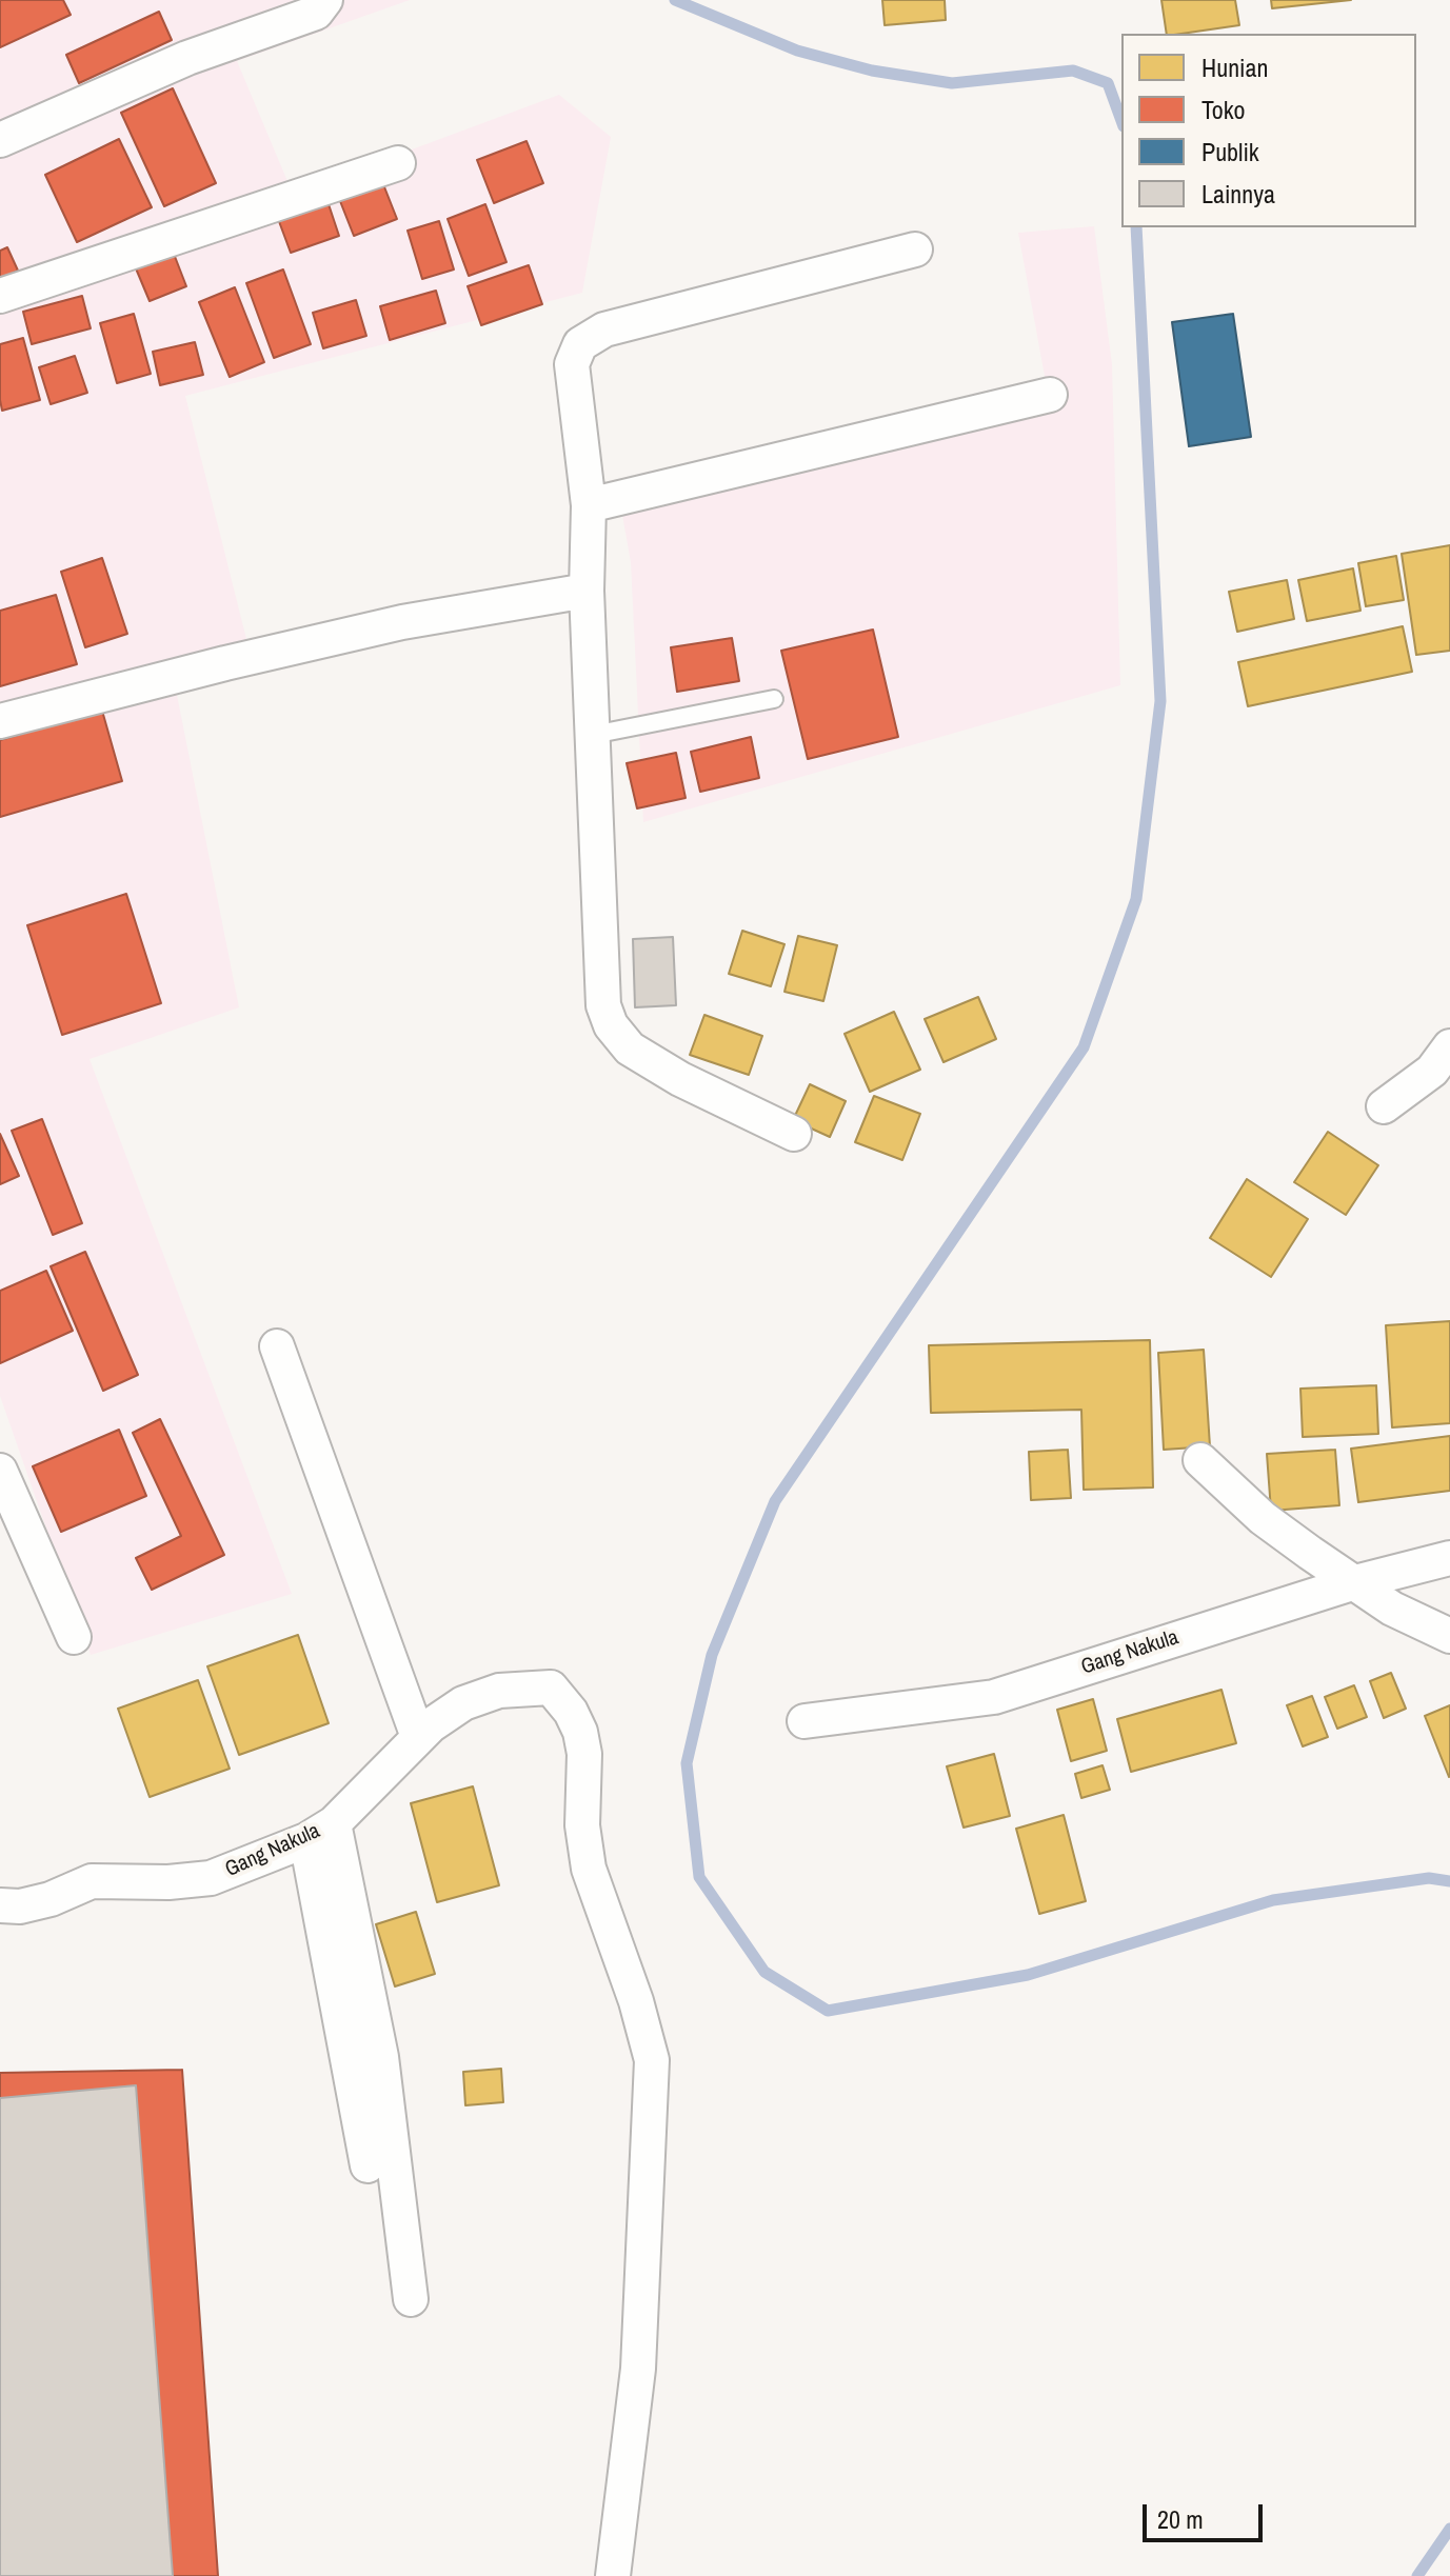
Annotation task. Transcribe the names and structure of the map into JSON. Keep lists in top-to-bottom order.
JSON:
{
  "streets": {
    "street": ["Gang Nakula"]
  },
  "legend": [
    "Hunian",
    "Toko",
    "Publik",
    "Lainnya"
  ],
  "scale_bar": "20 m"
}
